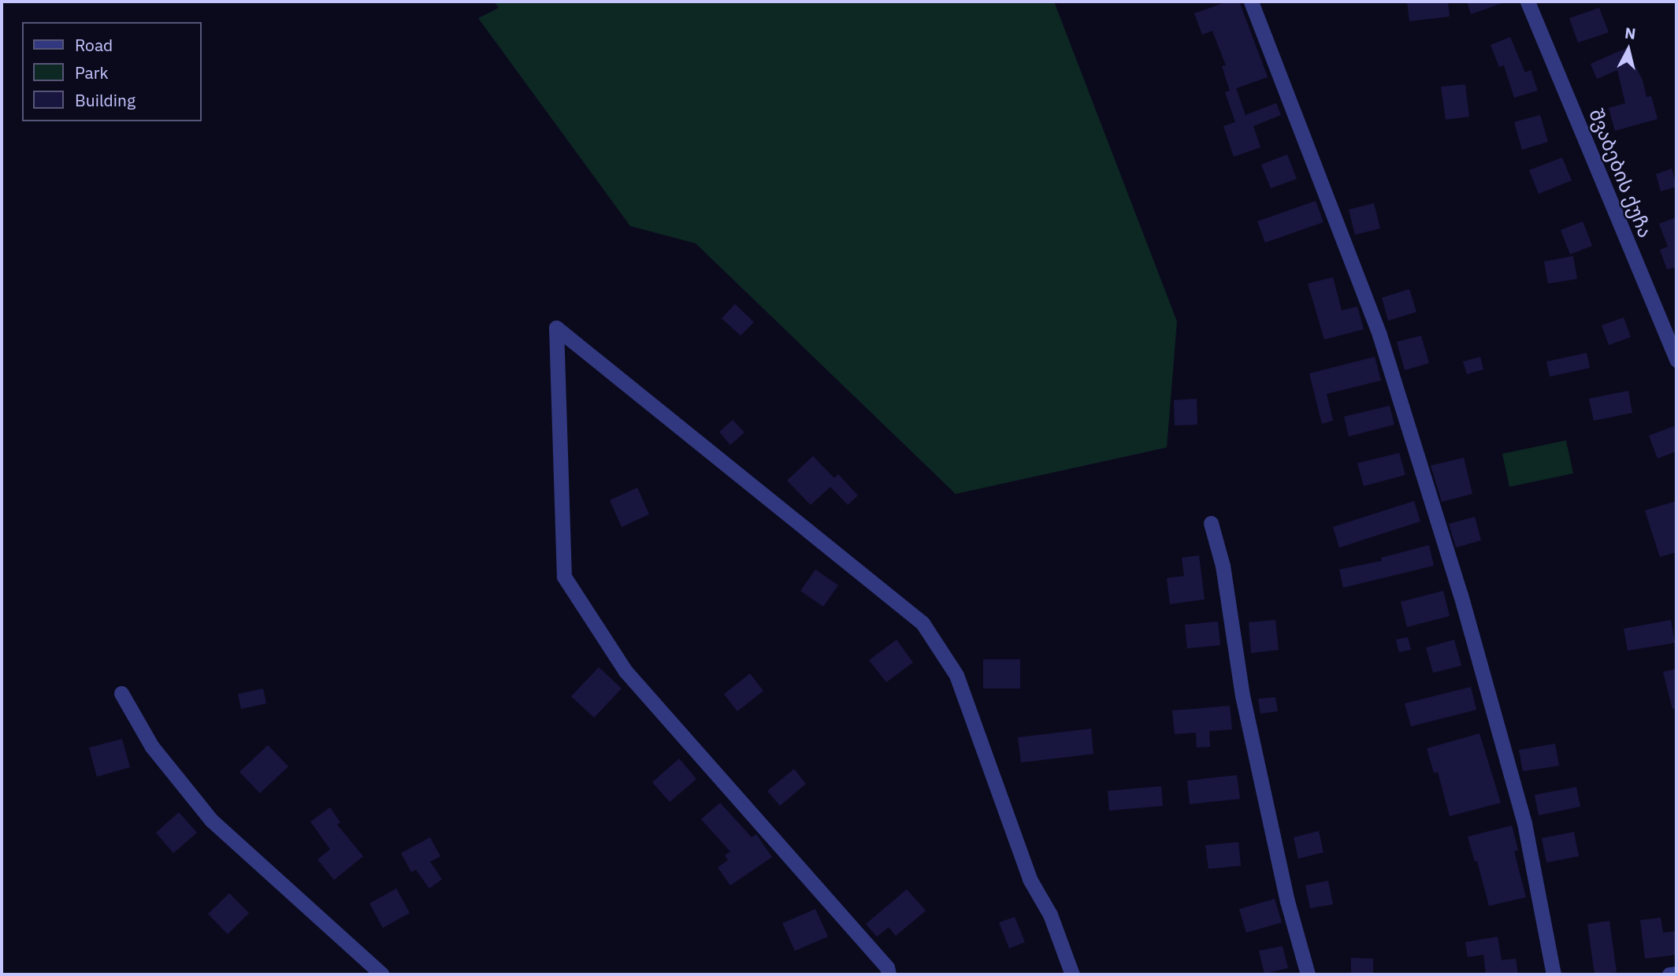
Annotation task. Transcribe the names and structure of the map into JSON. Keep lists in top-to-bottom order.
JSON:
{
  "streets": {
    "street": ["შვაბების ქუჩა"]
  },
  "legend": ["Road", "Park", "Building"],
  "north": "top"
}
